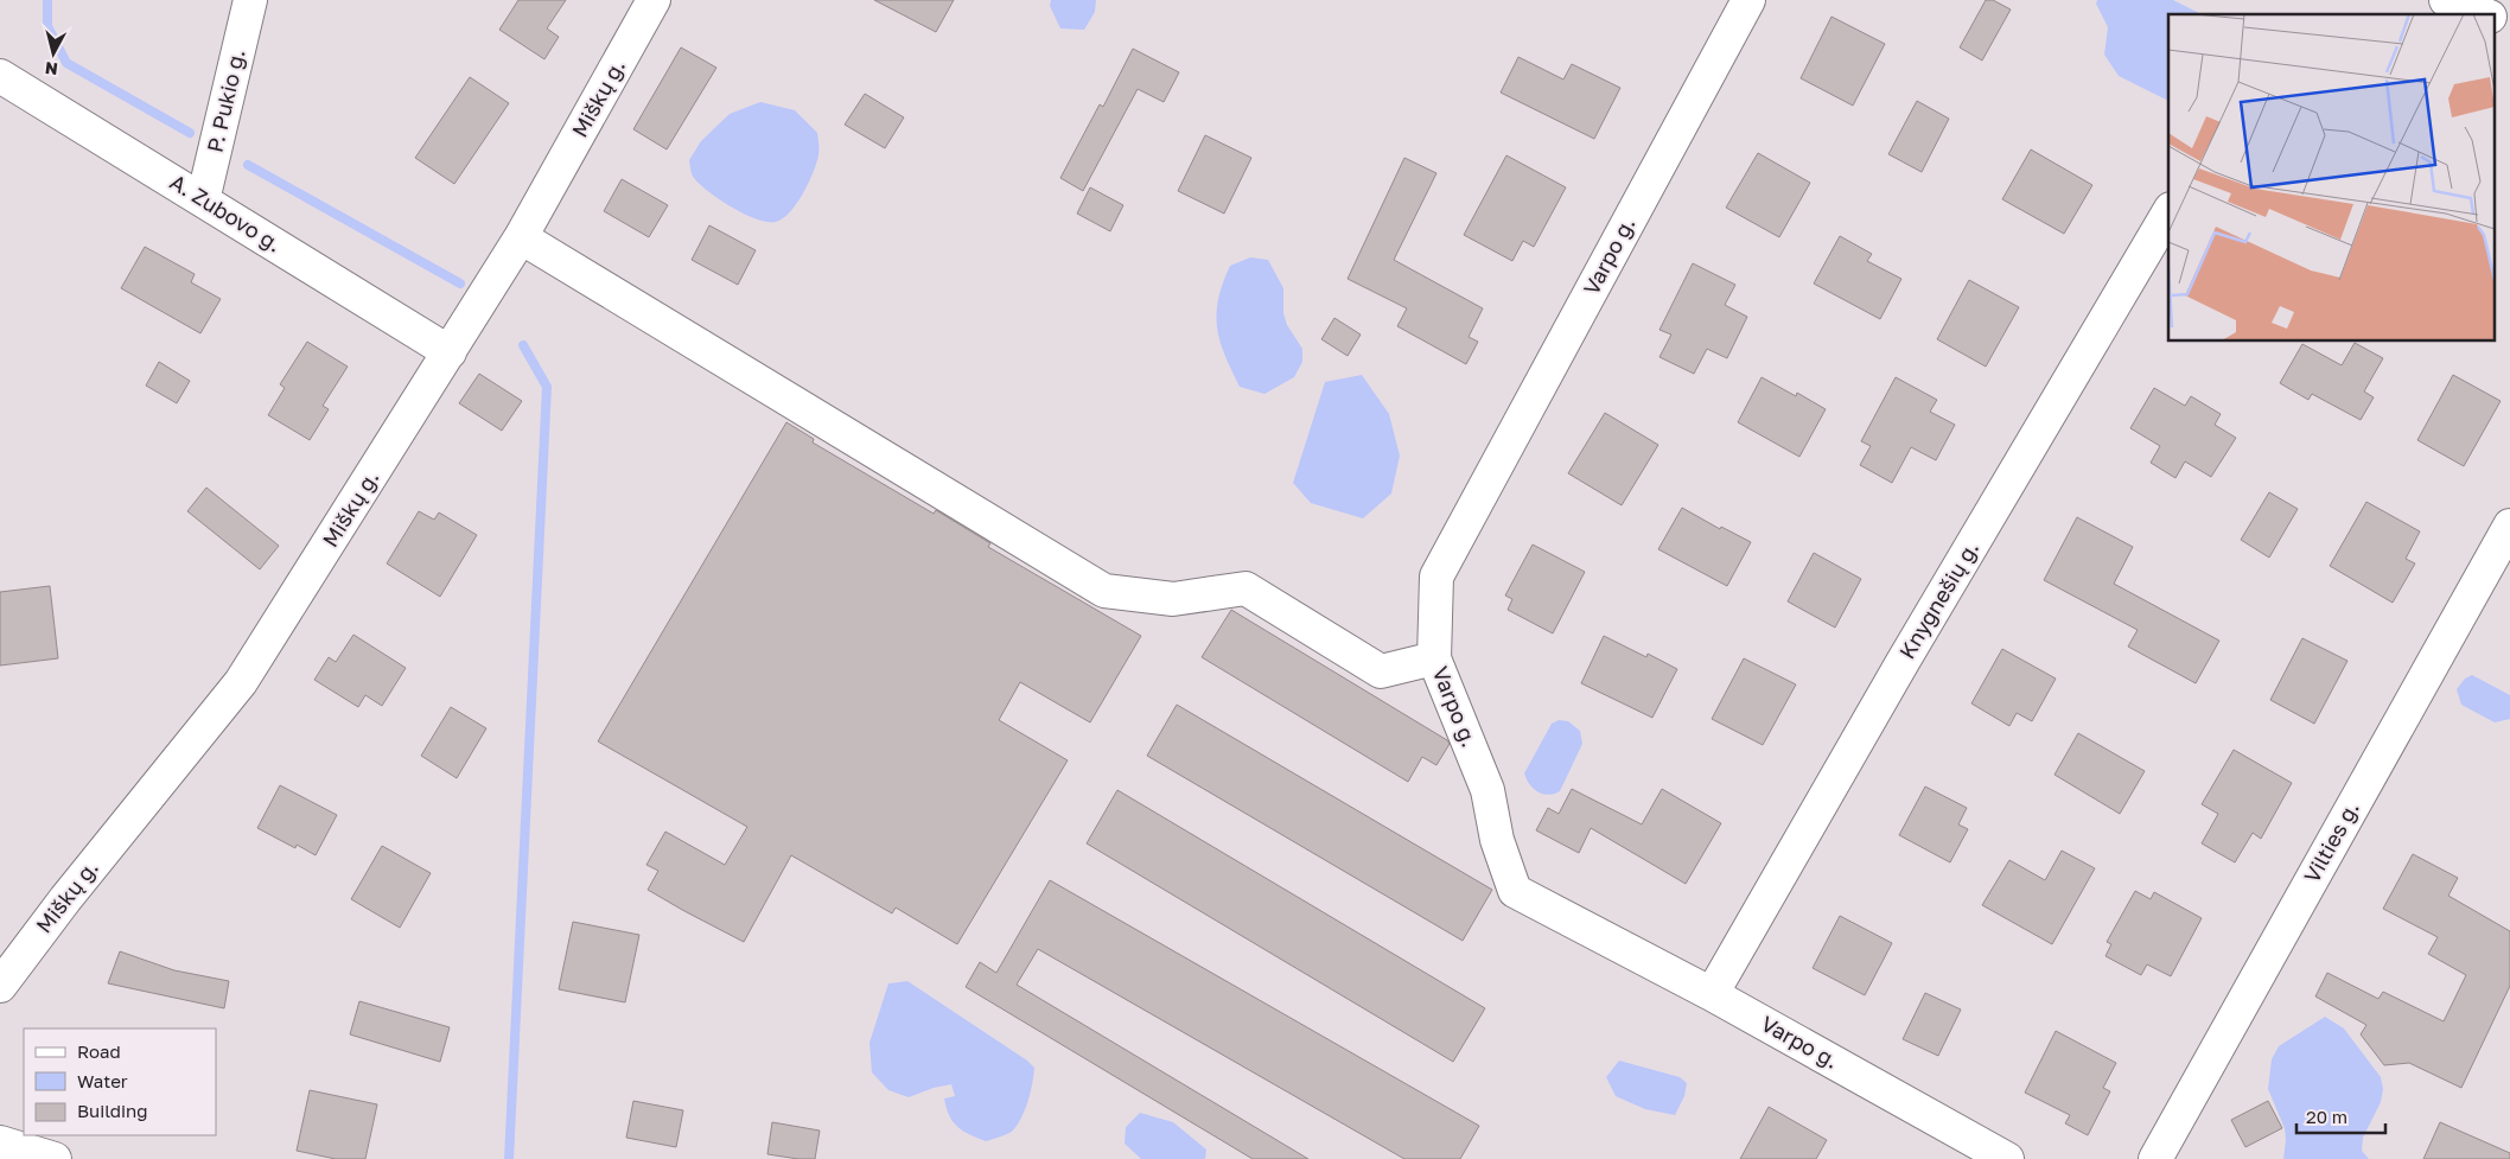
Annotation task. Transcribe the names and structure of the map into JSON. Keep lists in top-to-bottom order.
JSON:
{
  "streets": {
    "street": [
      "Miškų g.",
      "P. Pukio g.",
      "A. Zubovo g.",
      "Varpo g.",
      "Knygnešių g.",
      "Vilties g."
    ]
  },
  "crossings": [
    ["Miškų g.", "A. Zubovo g."],
    ["P. Pukio g.", "A. Zubovo g."],
    ["Varpo g.", "Knygnešių g."]
  ],
  "legend": ["Road", "Water", "Building"],
  "scale_bar": "20 m",
  "north": "bottom"
}
